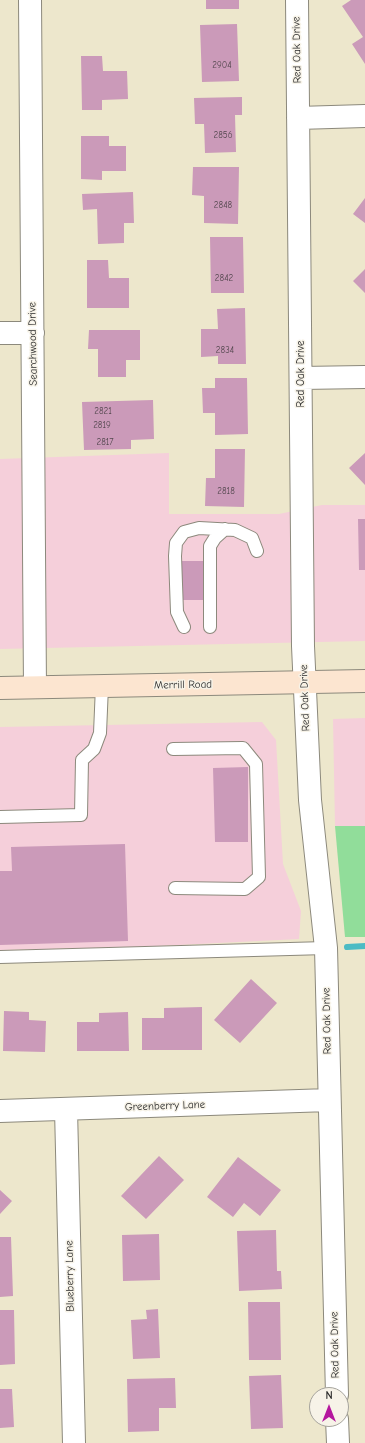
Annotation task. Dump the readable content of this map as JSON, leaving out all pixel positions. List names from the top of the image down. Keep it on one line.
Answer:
{"streets":{"main road":["Merrill Road"],"street":["Red Oak Drive","Searchwood Drive","Greenberry Lane","Blueberry Lane"]},"crossings":[["Red Oak Drive","Merrill Road"],["Red Oak Drive","Greenberry Lane"],["Searchwood Drive","Merrill Road"],["Greenberry Lane","Blueberry Lane"]],"house_numbers":["2904","2856","2848","2842","2834","2821","2819","2817","2818"],"north":"top"}
